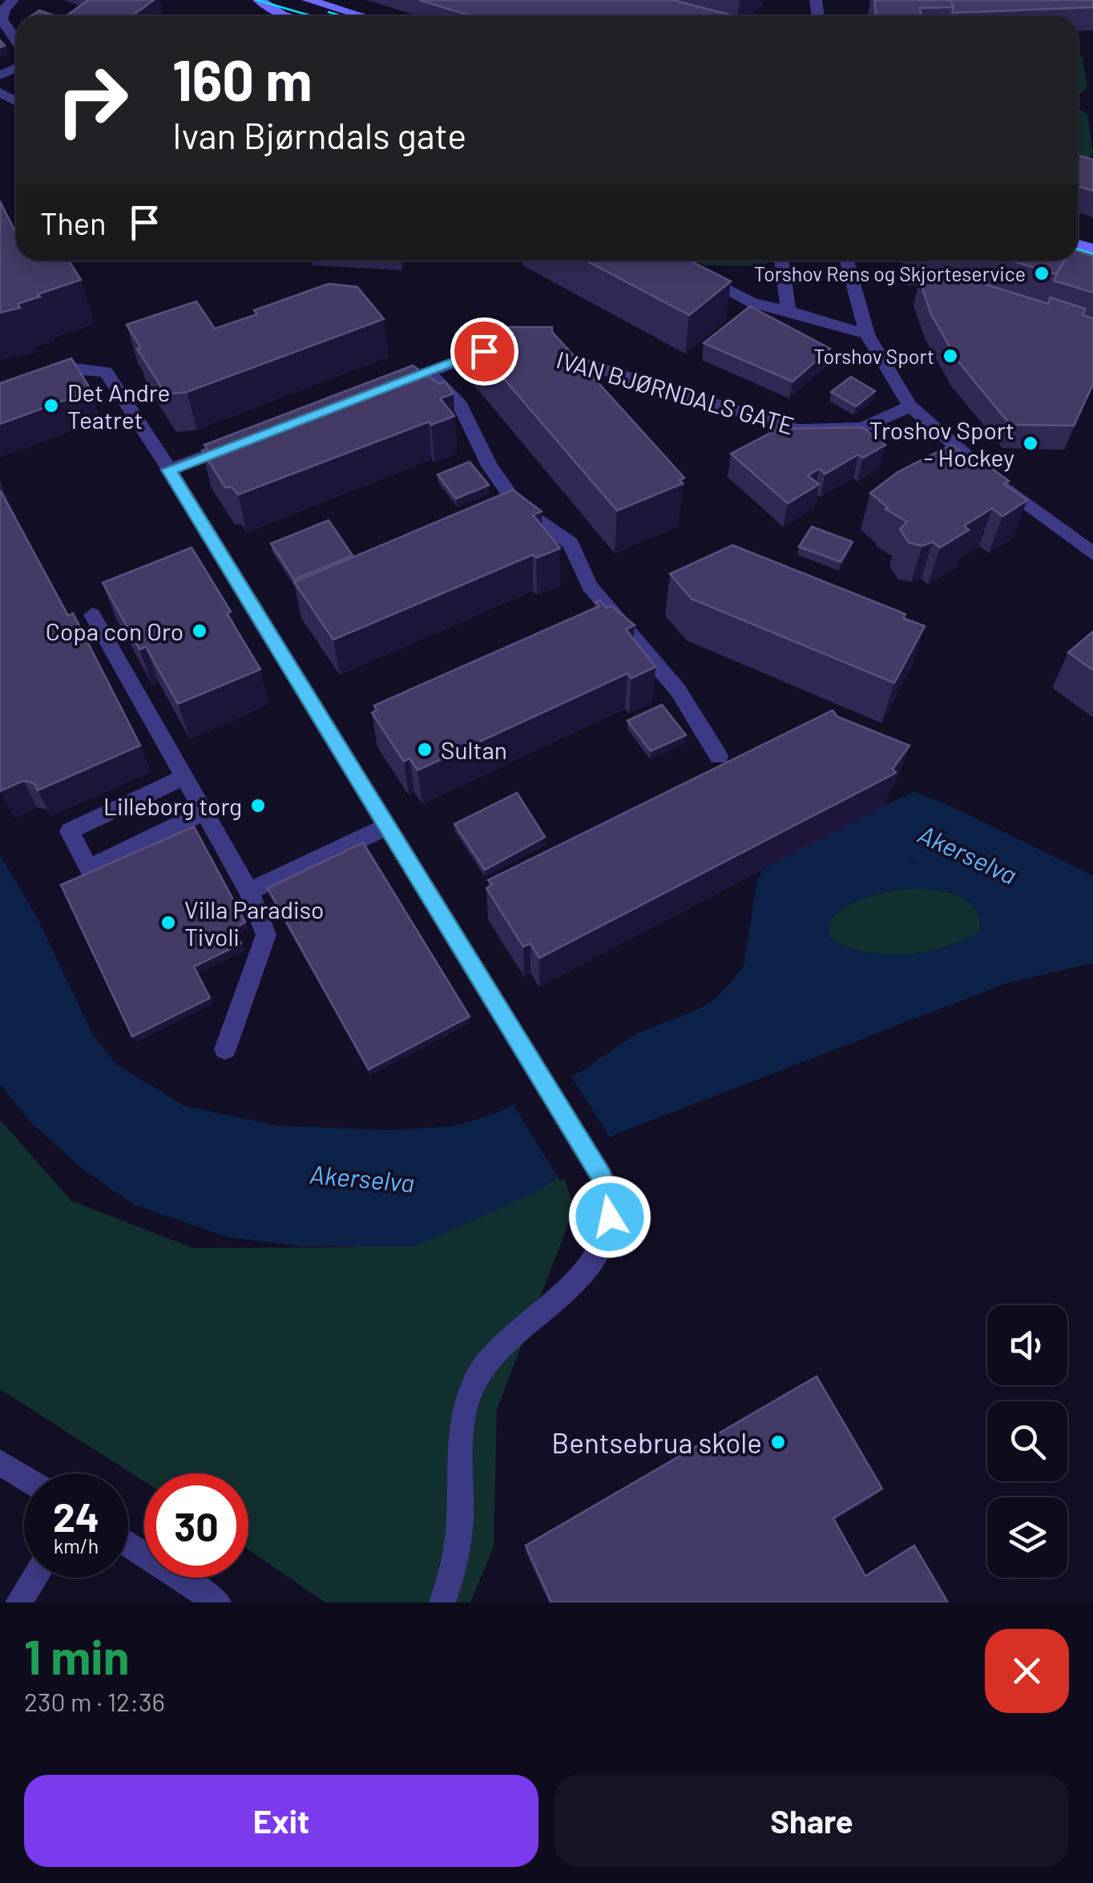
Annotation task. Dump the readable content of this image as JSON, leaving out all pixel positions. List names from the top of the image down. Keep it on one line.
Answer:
{"streets":{"street":["IVAN BJØRNDALS GATE"]},"water":["Akerselva"],"places":["Torshov Rens og Skjorteservice","Torshov Sport","Det Andre Teatret","Troshov Sport - Hockey","Copa con Oro","Sultan","Lilleborg torg","Villa Paradiso Tivoli","Bentsebrua skole"],"page":{"turn":["160 m","Ivan Bjørndals gate"],"then":"Then","speed":"24 km/h","limit":"30","heading":["1 min","230 m · 12:36"],"buttons":["Exit","Share"]}}
